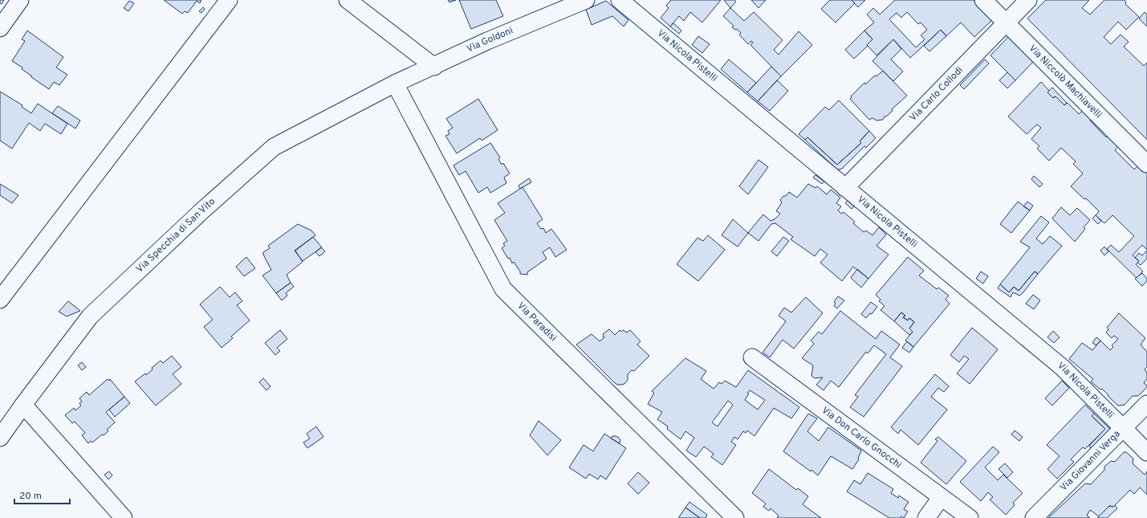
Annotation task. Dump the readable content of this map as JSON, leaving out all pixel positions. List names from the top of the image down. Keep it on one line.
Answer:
{"streets":{"street":["Via Goldoni","Via Nicola Pistelli","Via Niccolò Machiavelli","Via Carlo Collodi","Via Specchia di San Vito","Via Paradisi","Via Don Carlo Gnocchi","Via Giovanni Verga"]},"crossings":[["Via Goldoni","Via Specchia di San Vito"],["Via Goldoni","Via Paradisi"],["Via Nicola Pistelli","Via Carlo Collodi"],["Via Nicola Pistelli","Via Giovanni Verga"],["Via Niccolò Machiavelli","Via Carlo Collodi"],["Via Specchia di San Vito","Via Paradisi"]],"scale_bar":"20 m"}
